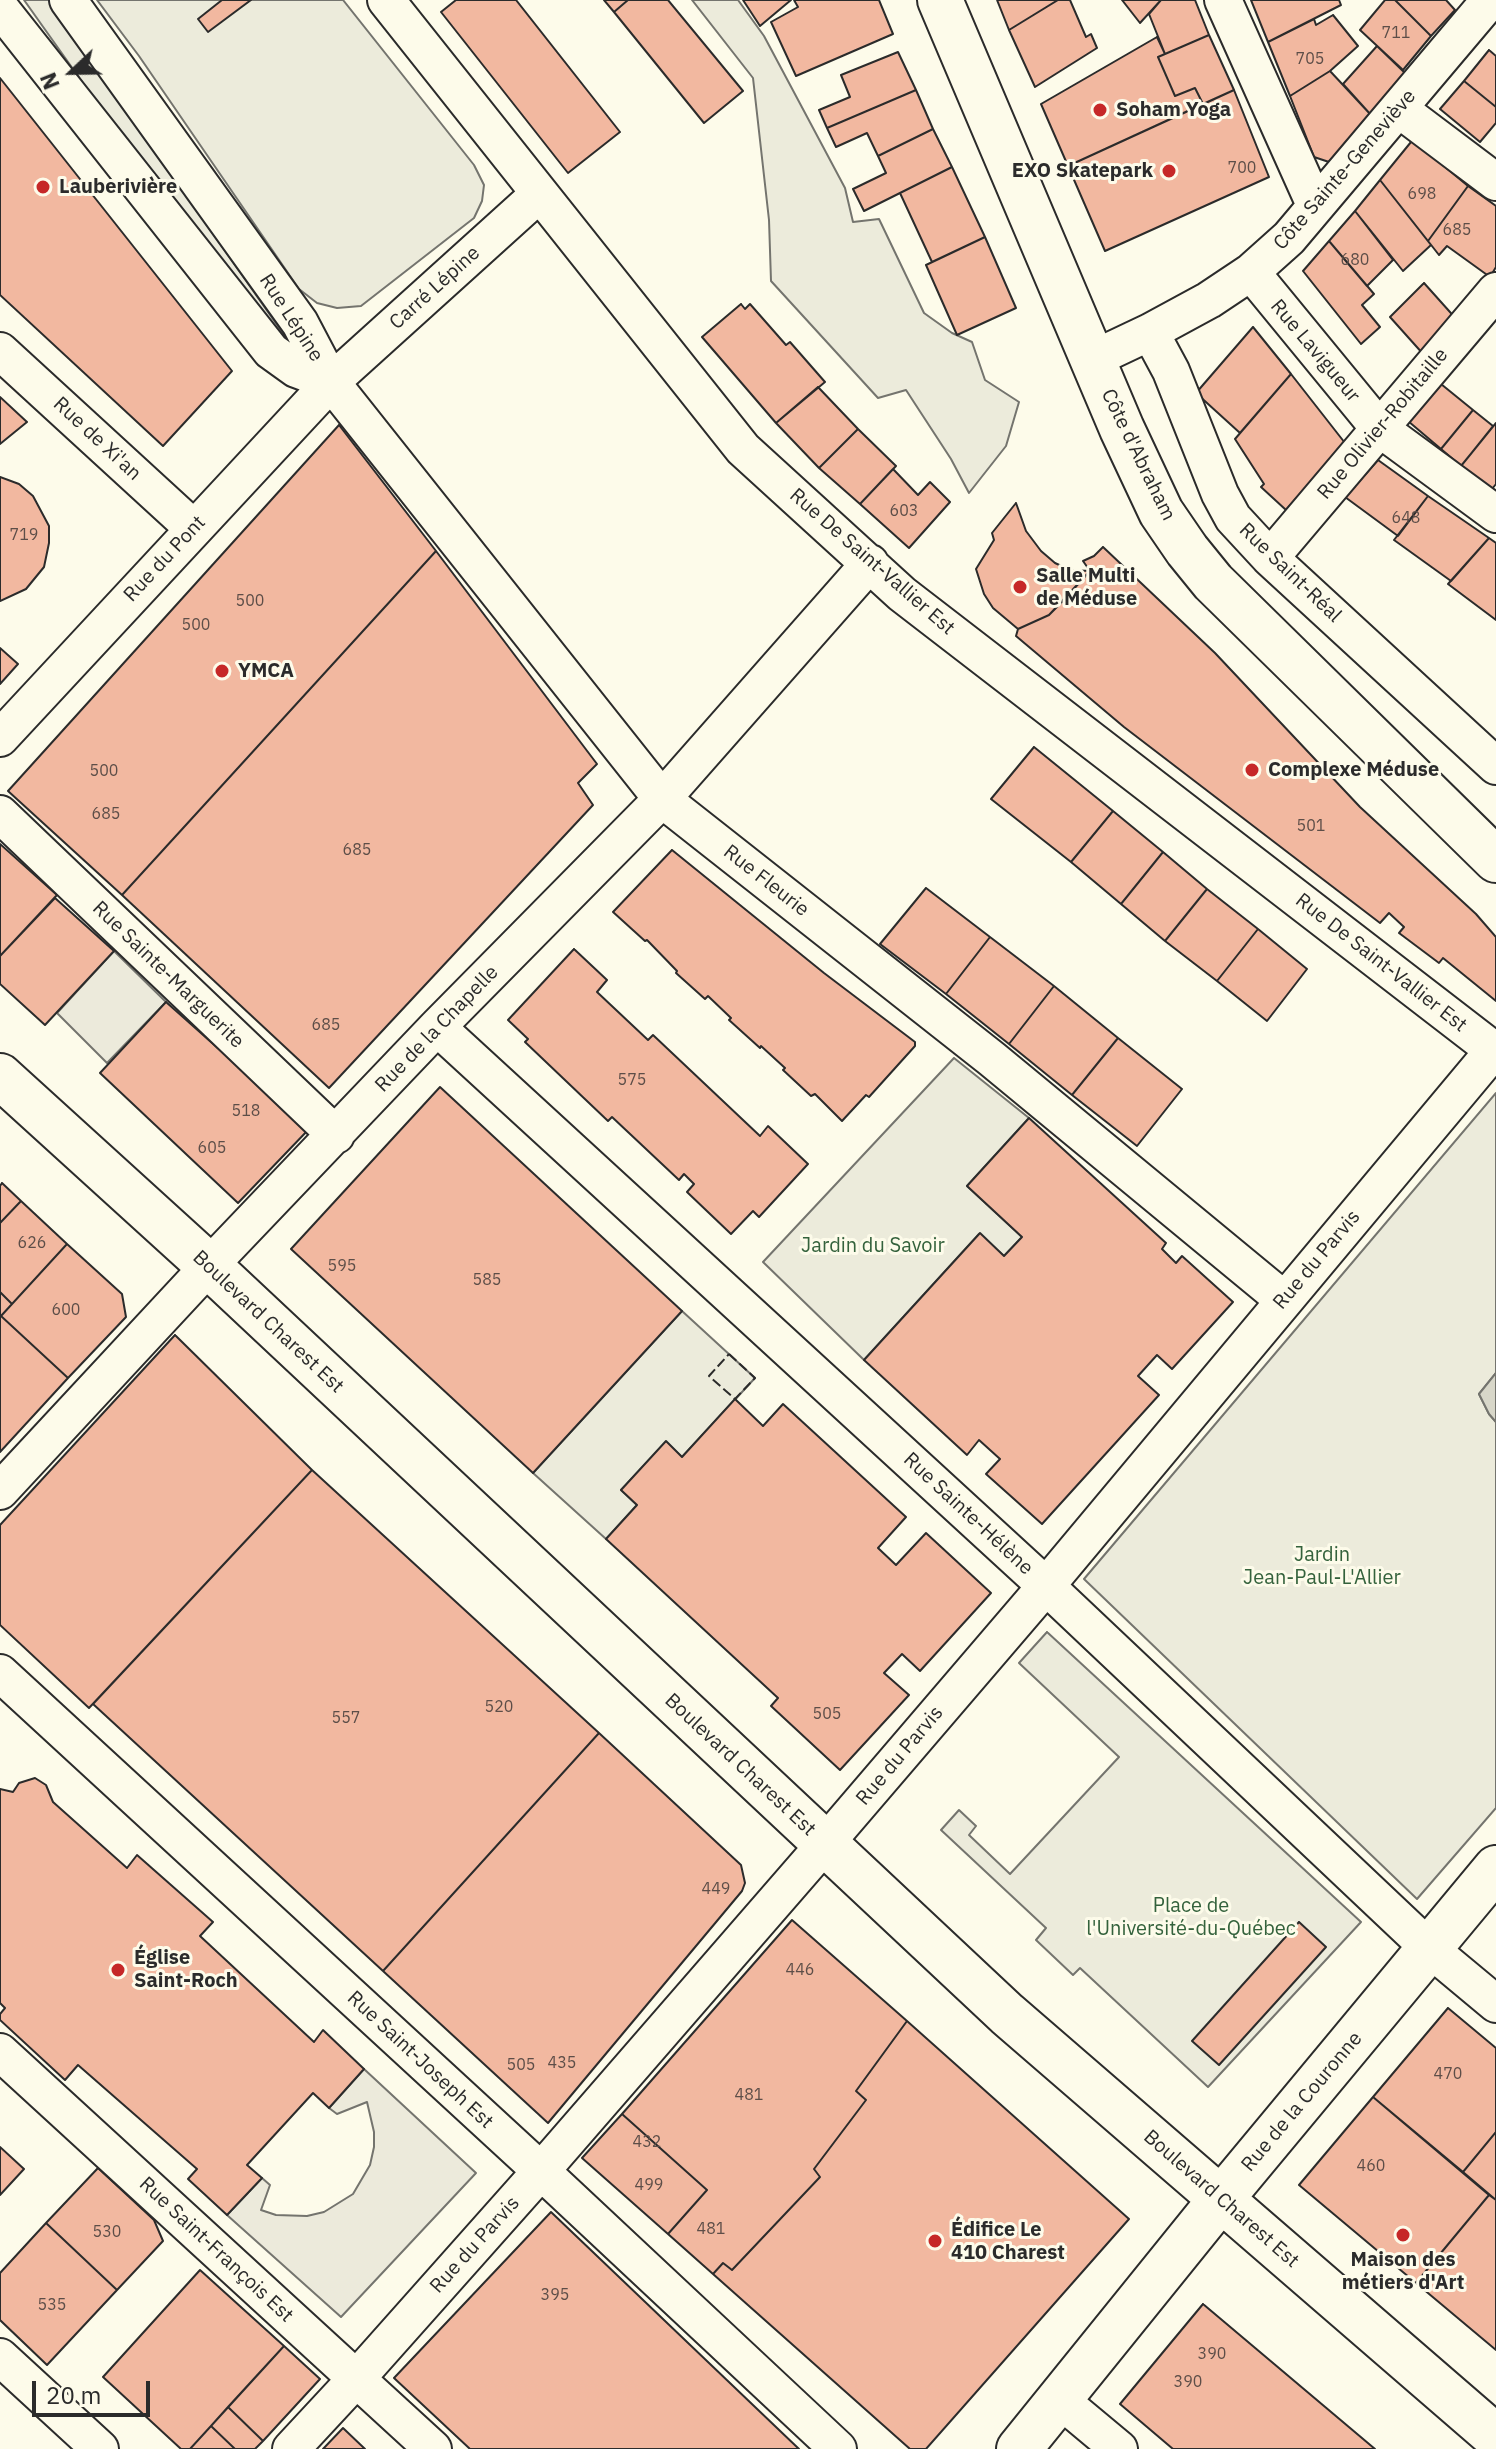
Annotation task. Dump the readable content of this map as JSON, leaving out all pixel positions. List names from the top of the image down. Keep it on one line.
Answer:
{"streets":{"main road":["Côte d'Abraham","Boulevard Charest Est","Rue de la Couronne"],"street":["Côte Sainte-Geneviève","Carré Lépine","Rue Lépine","Rue Lavigueur","Rue Olivier-Robitaille","Rue de Xi'an","Rue du Pont","Rue De Saint-Vallier Est","Rue Saint-Réal","Rue Fleurie","Rue Sainte-Marguerite","Rue de la Chapelle","Rue du Parvis","Rue Sainte-Hélène","Rue Saint-Joseph Est","Rue Saint-François Est"]},"crossings":[["Côte Sainte-Geneviève","Rue Lavigueur"],["Côte Sainte-Geneviève","Côte d'Abraham"],["Côte Sainte-Geneviève","Rue Saint-Réal"],["Carré Lépine","Rue Lépine"],["Carré Lépine","Rue du Pont"],["Carré Lépine","Rue De Saint-Vallier Est"],["Carré Lépine","Rue Fleurie"],["Rue Lépine","Rue du Pont"],["Rue Lépine","Rue Fleurie"],["Rue Lavigueur","Rue Olivier-Robitaille"],["Rue Olivier-Robitaille","Rue Saint-Réal"],["Rue de Xi'an","Rue du Pont"],["Rue du Pont","Rue Fleurie"],["Rue De Saint-Vallier Est","Rue de la Chapelle"],["Rue De Saint-Vallier Est","Rue du Parvis"],["Rue Fleurie","Rue de la Chapelle"],["Rue Fleurie","Rue du Parvis"],["Rue Sainte-Marguerite","Rue de la Chapelle"],["Rue de la Chapelle","Boulevard Charest Est"],["Rue de la Chapelle","Rue Sainte-Hélène"],["Rue du Parvis","Boulevard Charest Est"],["Rue du Parvis","Rue Sainte-Hélène"],["Rue du Parvis","Rue Saint-Joseph Est"],["Rue du Parvis","Rue Saint-François Est"],["Boulevard Charest Est","Rue de la Couronne"],["Rue Sainte-Hélène","Rue de la Couronne"]],"parks":["Jardin du Savoir","Jardin Jean-Paul-L'Allier","Place de l'Université-du-Québec"],"places":["Soham Yoga","EXO Skatepark","Lauberivière","Salle Multi de Méduse","YMCA","Complexe Méduse","Église Saint-Roch","Maison des métiers d'Art","Édifice Le 410 Charest"],"house_numbers":["711","705","700","698","685","680","603","648","719","500","500","500","685","501","685","685","575","518","605","626","595","585","600","520","505","557","449","446","435","505","470","481","432","460","499","481","530","395","535","390","390"],"scale_bar":"20 m","north":"left"}
